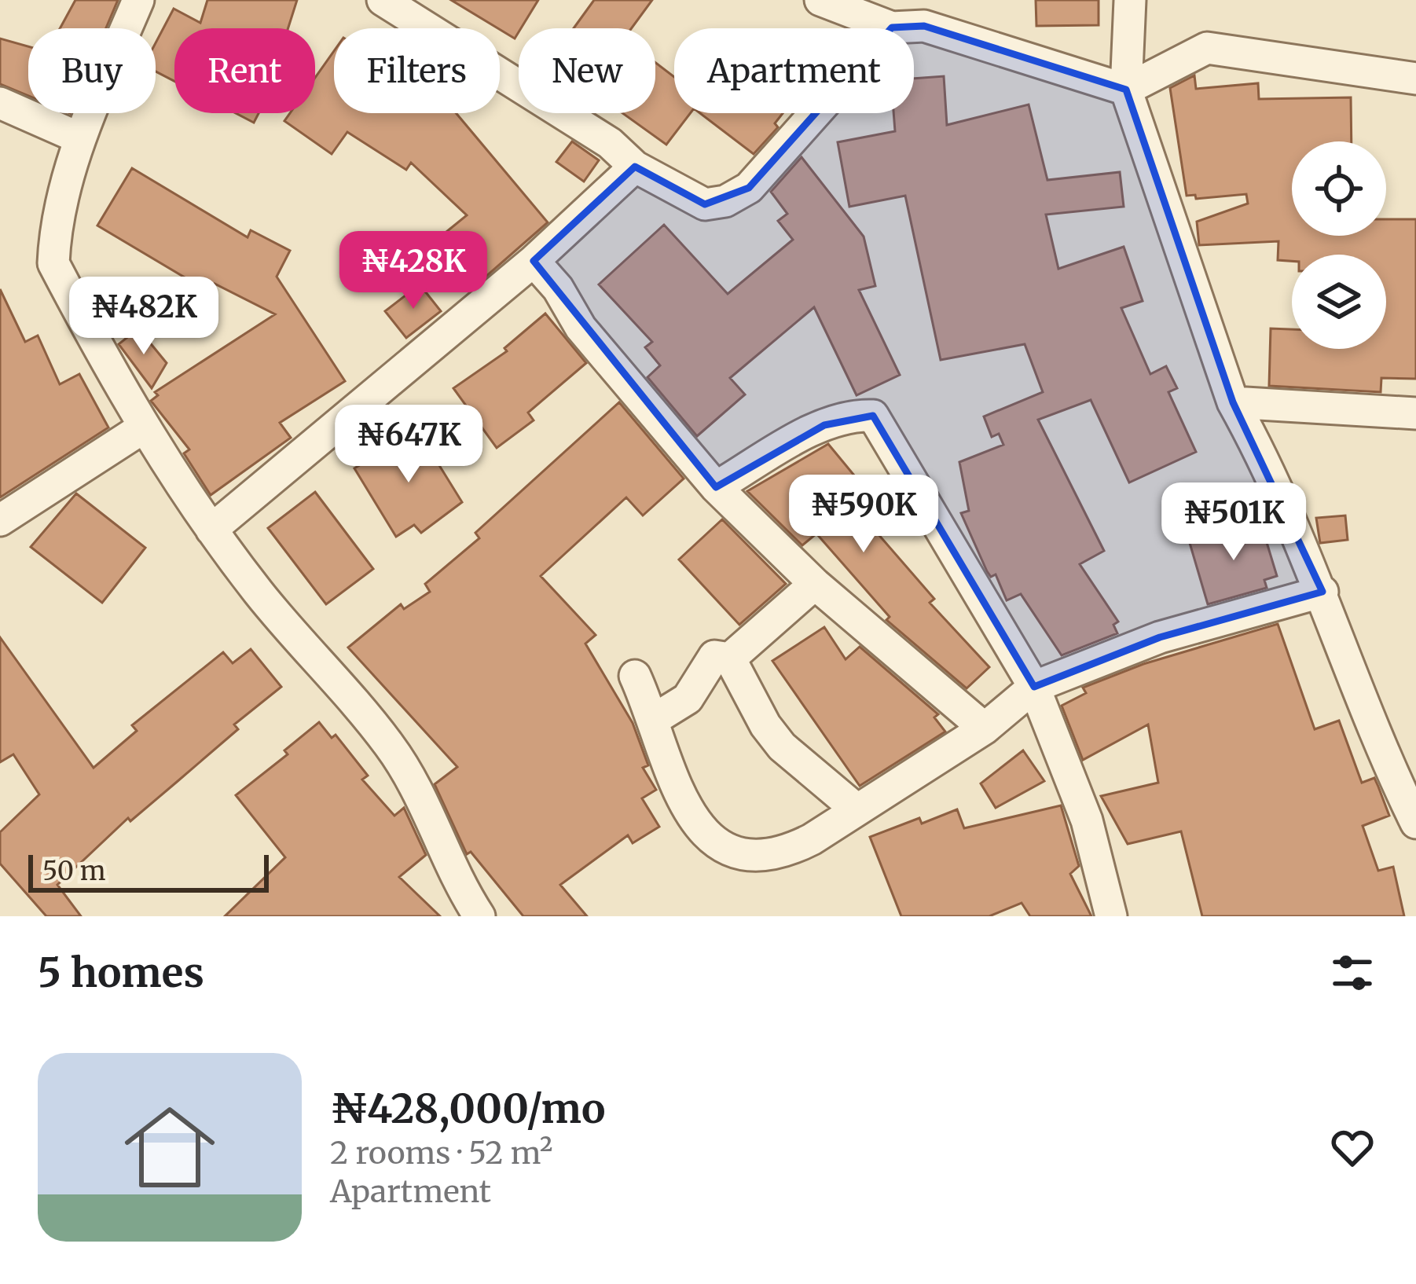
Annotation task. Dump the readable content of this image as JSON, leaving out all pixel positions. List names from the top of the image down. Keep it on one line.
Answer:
{"scale_bar":"50 m","page":{"chip":["Buy","Rent","Filters","New","Apartment"],"price":["₦428K","₦482K","₦647K","₦590K","₦501K"],"scale":"50 m","heading":"5 homes","list":[{"name":"₦428,000/mo","note":"2 rooms · 52 m² · Apartment"}]}}
